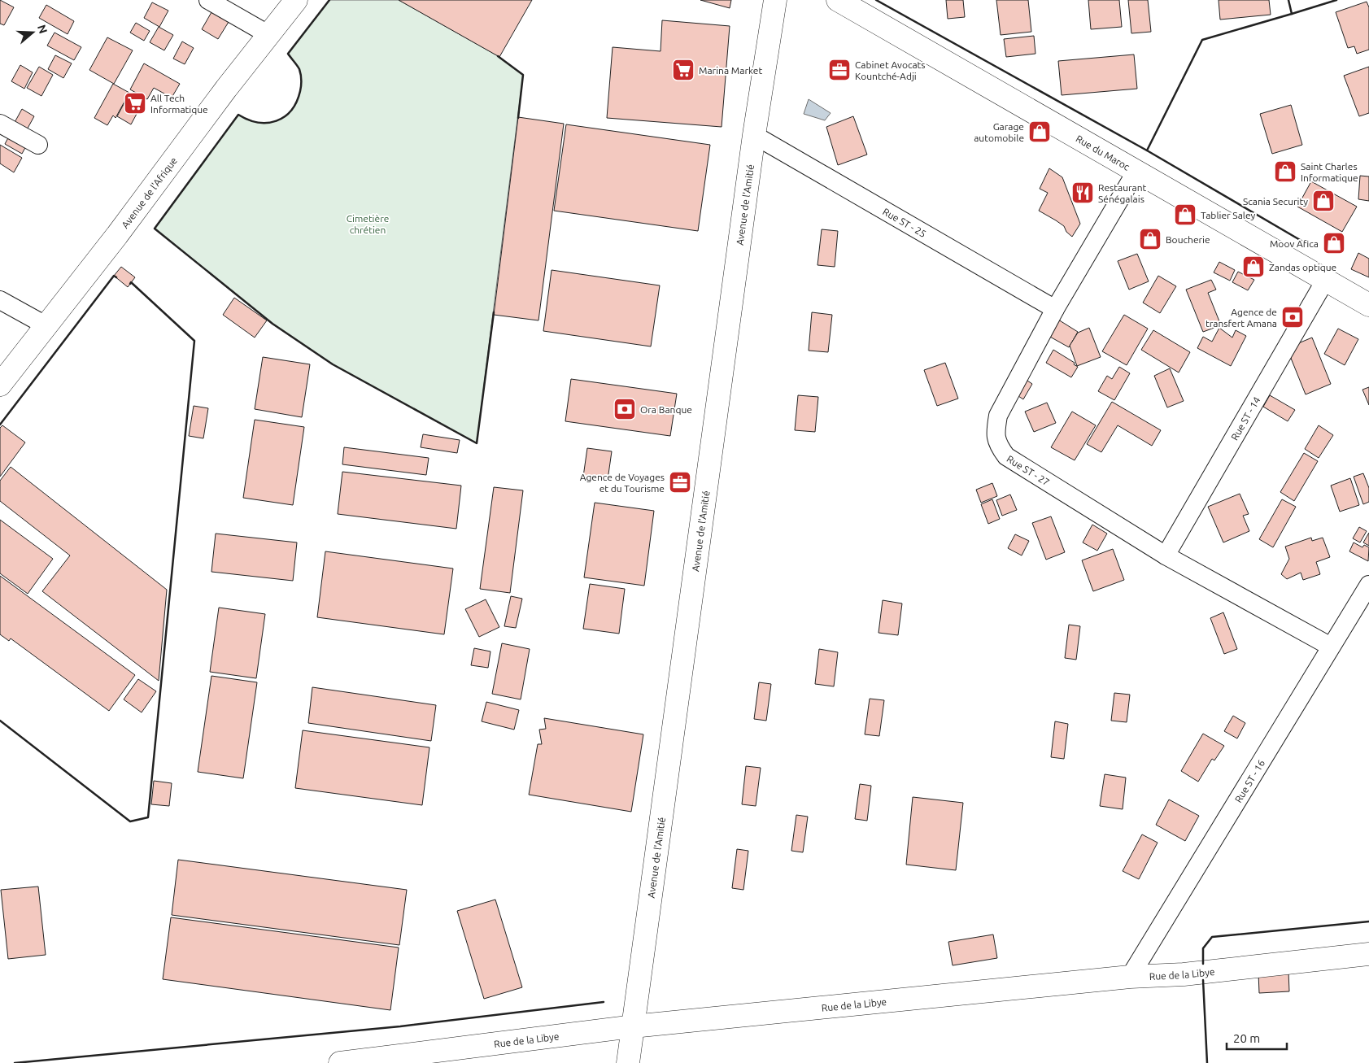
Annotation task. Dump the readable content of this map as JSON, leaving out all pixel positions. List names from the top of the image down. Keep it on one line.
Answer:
{"streets":{"street":["Rue du Maroc","Avenue de l'Afrique","Avenue de l'Amitié","Rue ST - 25","Rue ST - 14","Rue ST - 27","Rue ST - 16","Rue de la Libye"]},"crossings":[["Rue du Maroc","Rue ST - 14"],["Rue du Maroc","Rue ST - 27"],["Avenue de l'Amitié","Rue ST - 25"],["Avenue de l'Amitié","Rue de la Libye"],["Rue ST - 25","Rue ST - 27"],["Rue ST - 14","Rue ST - 27"],["Rue ST - 27","Rue ST - 16"],["Rue ST - 16","Rue de la Libye"]],"parks":["Cimetière chrétien"],"places":{"supermarket":["Marina Market","All Tech Informatique"],"office":["Cabinet Avocats Kountché-Adji","Agence de Voyages et du Tourisme"],"shop":["Garage automobile","Saint Charles Informatique","Scania Security","Tablier Saley","Boucherie","Moov Afica","Zandas optique"],"restaurant":["Restaurant Sénégalais"],"bank":["Agence de transfert Amana","Ora Banque"]},"scale_bar":"20 m","north":"right"}
